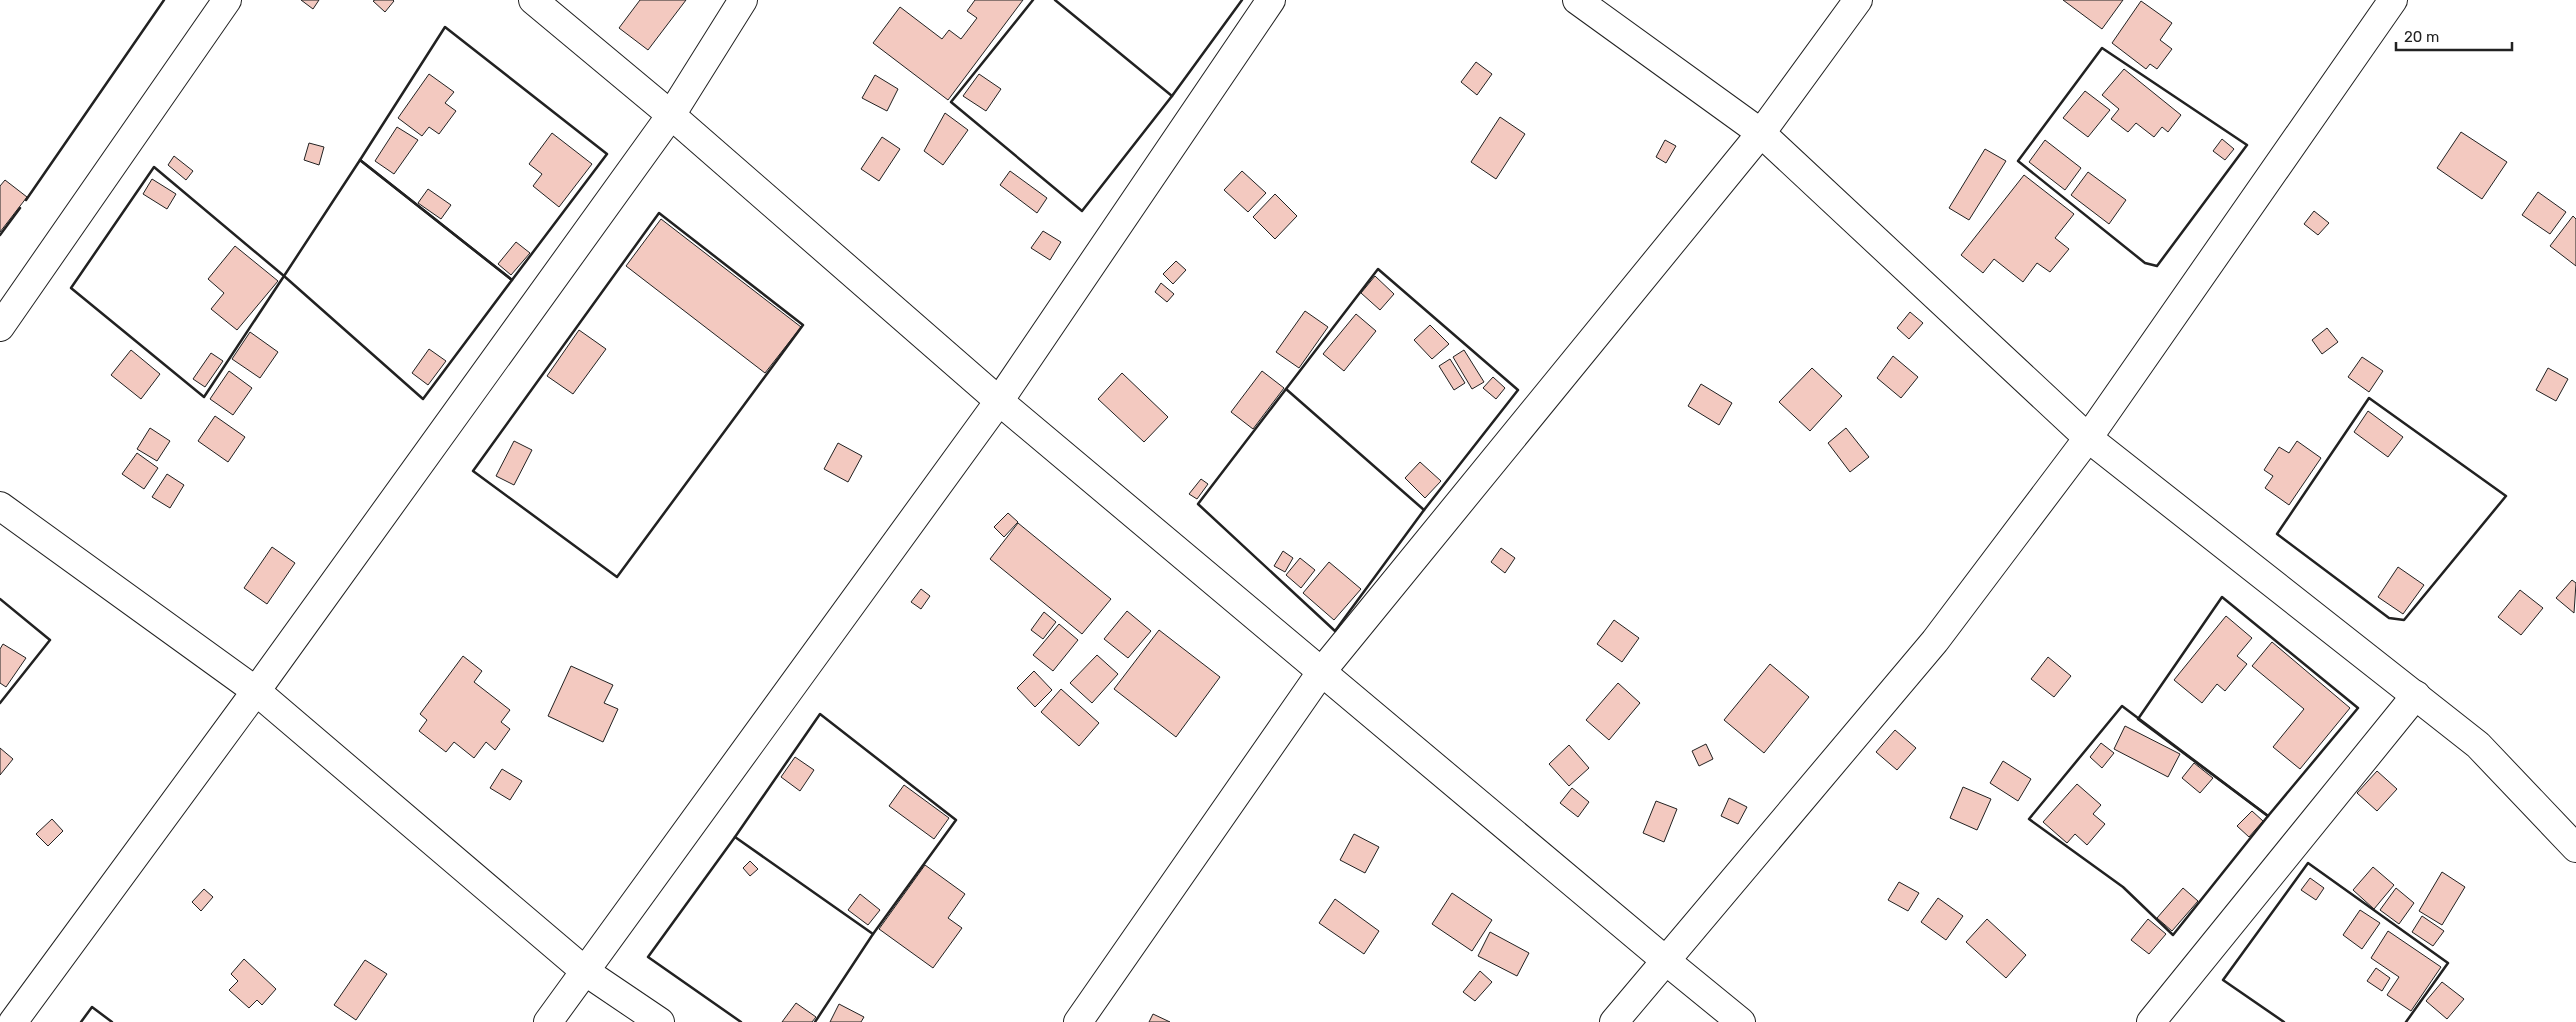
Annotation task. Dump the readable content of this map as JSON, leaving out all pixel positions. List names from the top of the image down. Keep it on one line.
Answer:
{"scale_bar":"20 m"}
